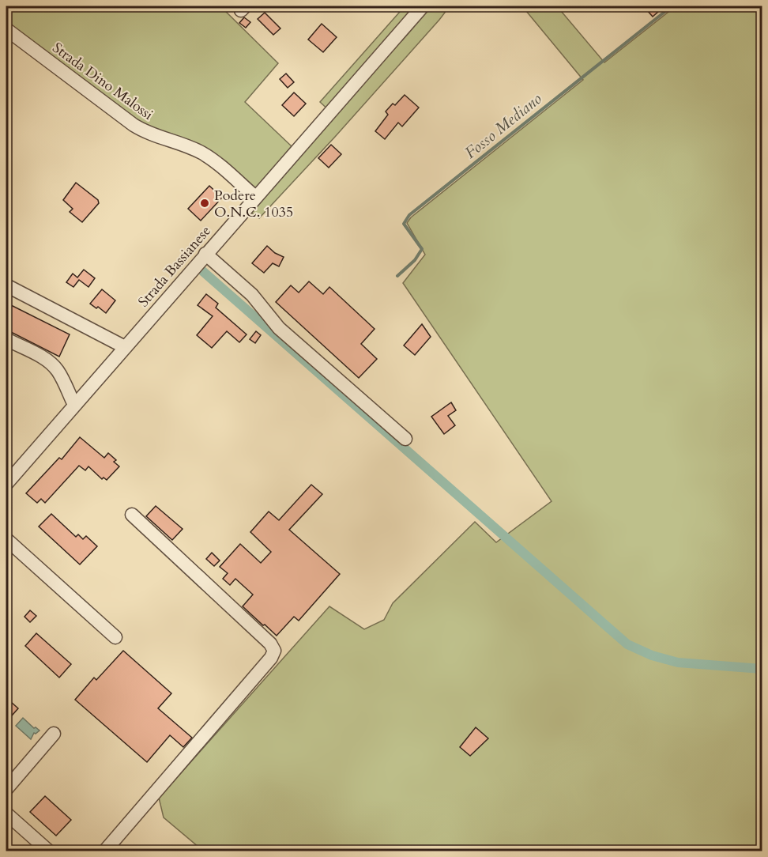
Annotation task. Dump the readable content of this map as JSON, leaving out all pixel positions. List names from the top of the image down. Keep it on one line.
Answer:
{"streets":{"street":["Strada Dino Malossi","Strada Bassianese"]},"crossings":[["Strada Dino Malossi","Strada Bassianese"]],"water":["Fosso Mediano"],"places":["Podere O.N.C. 1035"]}
